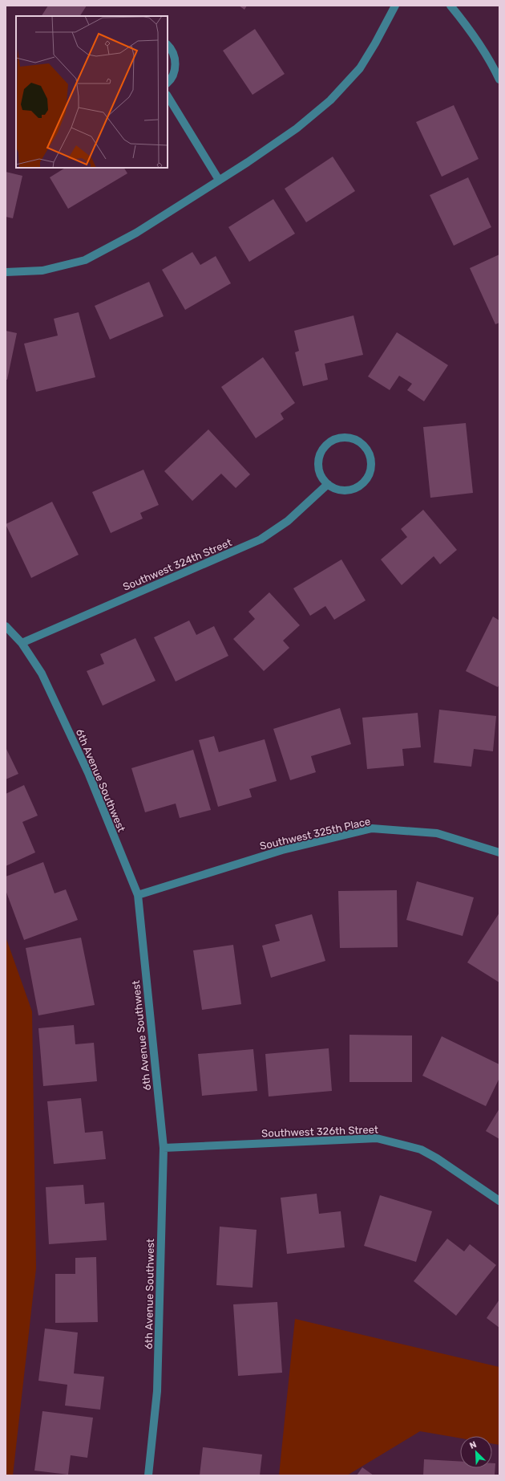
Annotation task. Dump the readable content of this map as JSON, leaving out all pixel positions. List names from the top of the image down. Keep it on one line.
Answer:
{"streets":{"street":["Southwest 324th Street","6th Avenue Southwest","Southwest 325th Place","Southwest 326th Street"]},"crossings":[["Southwest 324th Street","6th Avenue Southwest"],["6th Avenue Southwest","Southwest 325th Place"],["6th Avenue Southwest","Southwest 326th Street"]],"north":"top left"}
